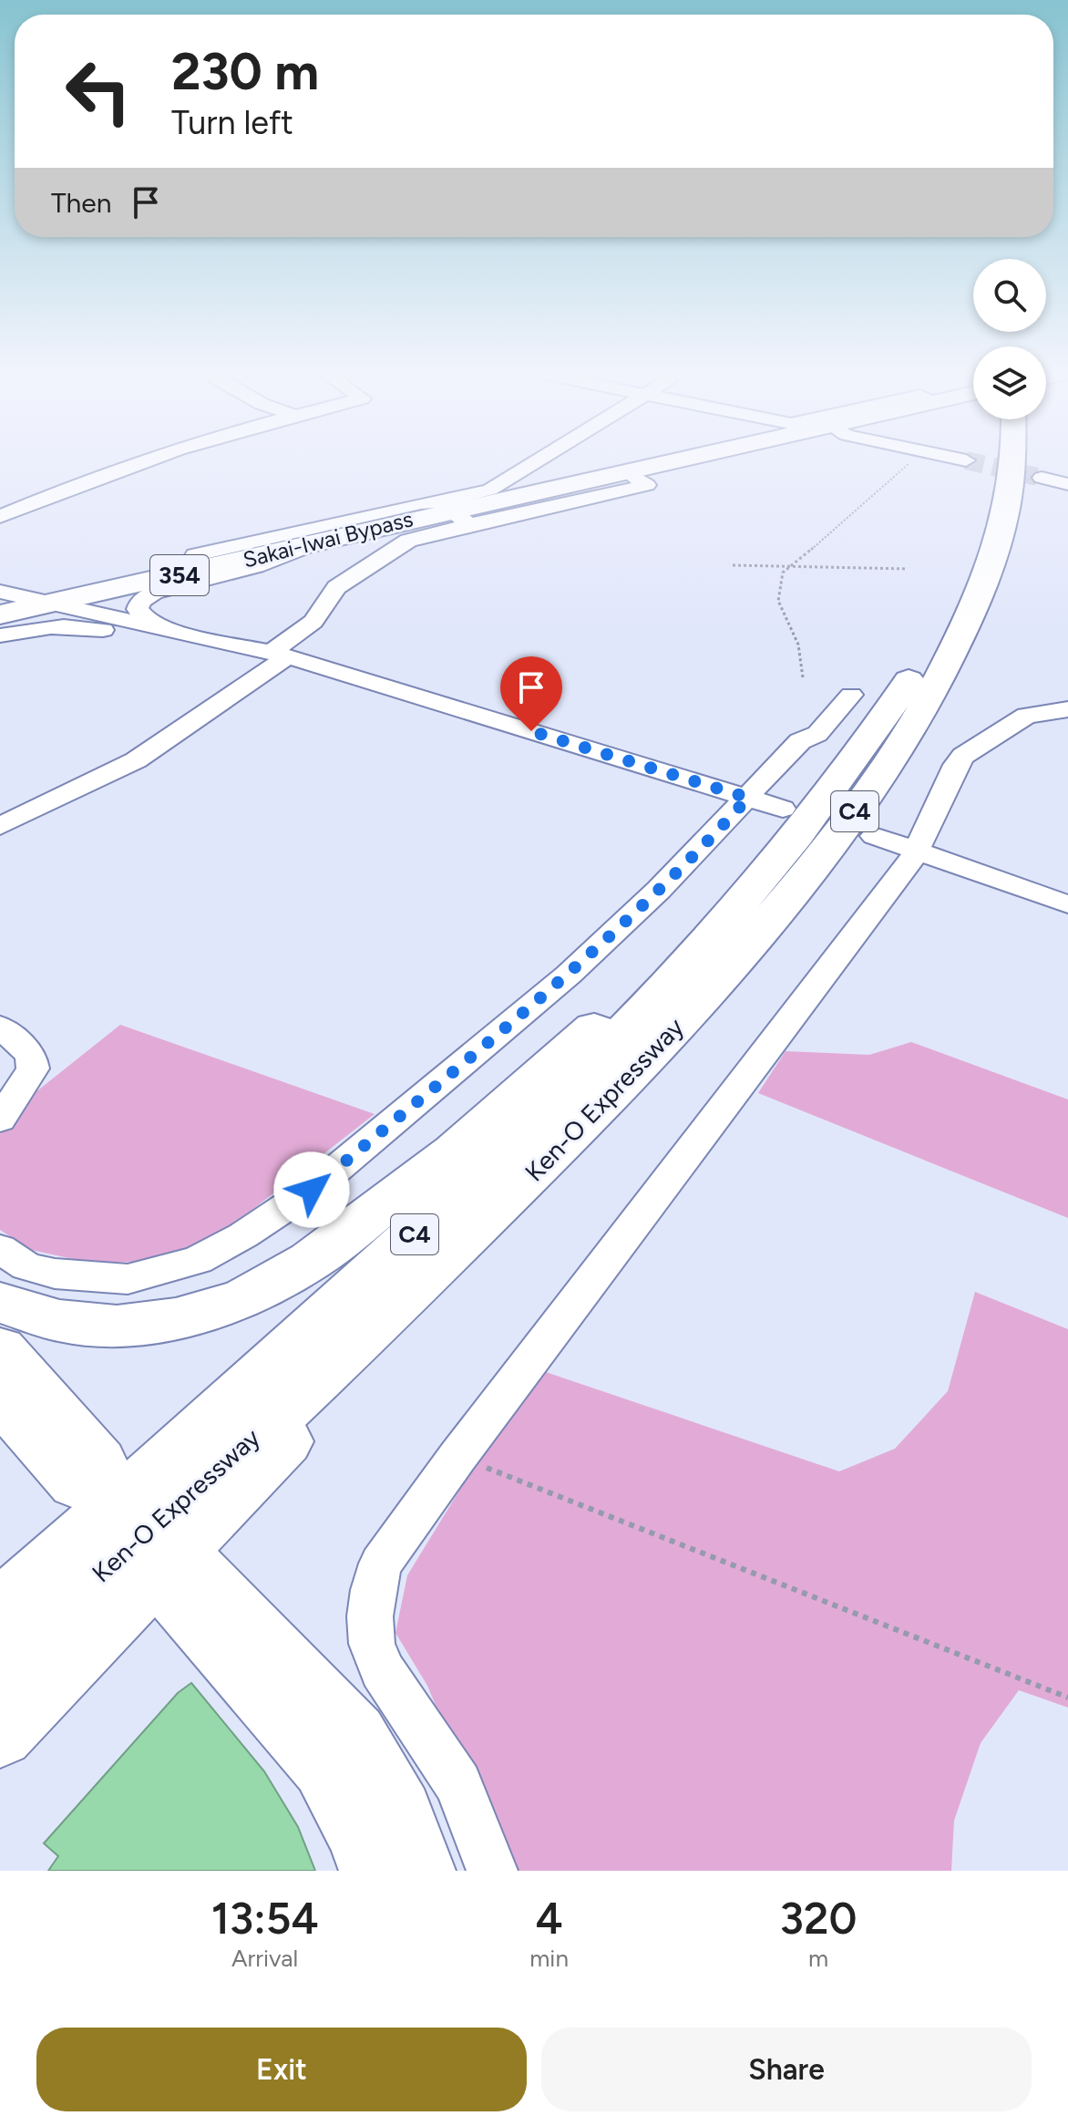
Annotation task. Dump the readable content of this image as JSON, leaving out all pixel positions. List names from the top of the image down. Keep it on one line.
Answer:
{"streets":{"highway":["Sakai-Iwai Bypass","354","C4","Ken-O Expressway"]},"page":{"turn":["230 m","Turn left"],"then":"Then","eta":["13:54","Arrival","4","min","320","m"],"buttons":["Exit","Share"]}}
